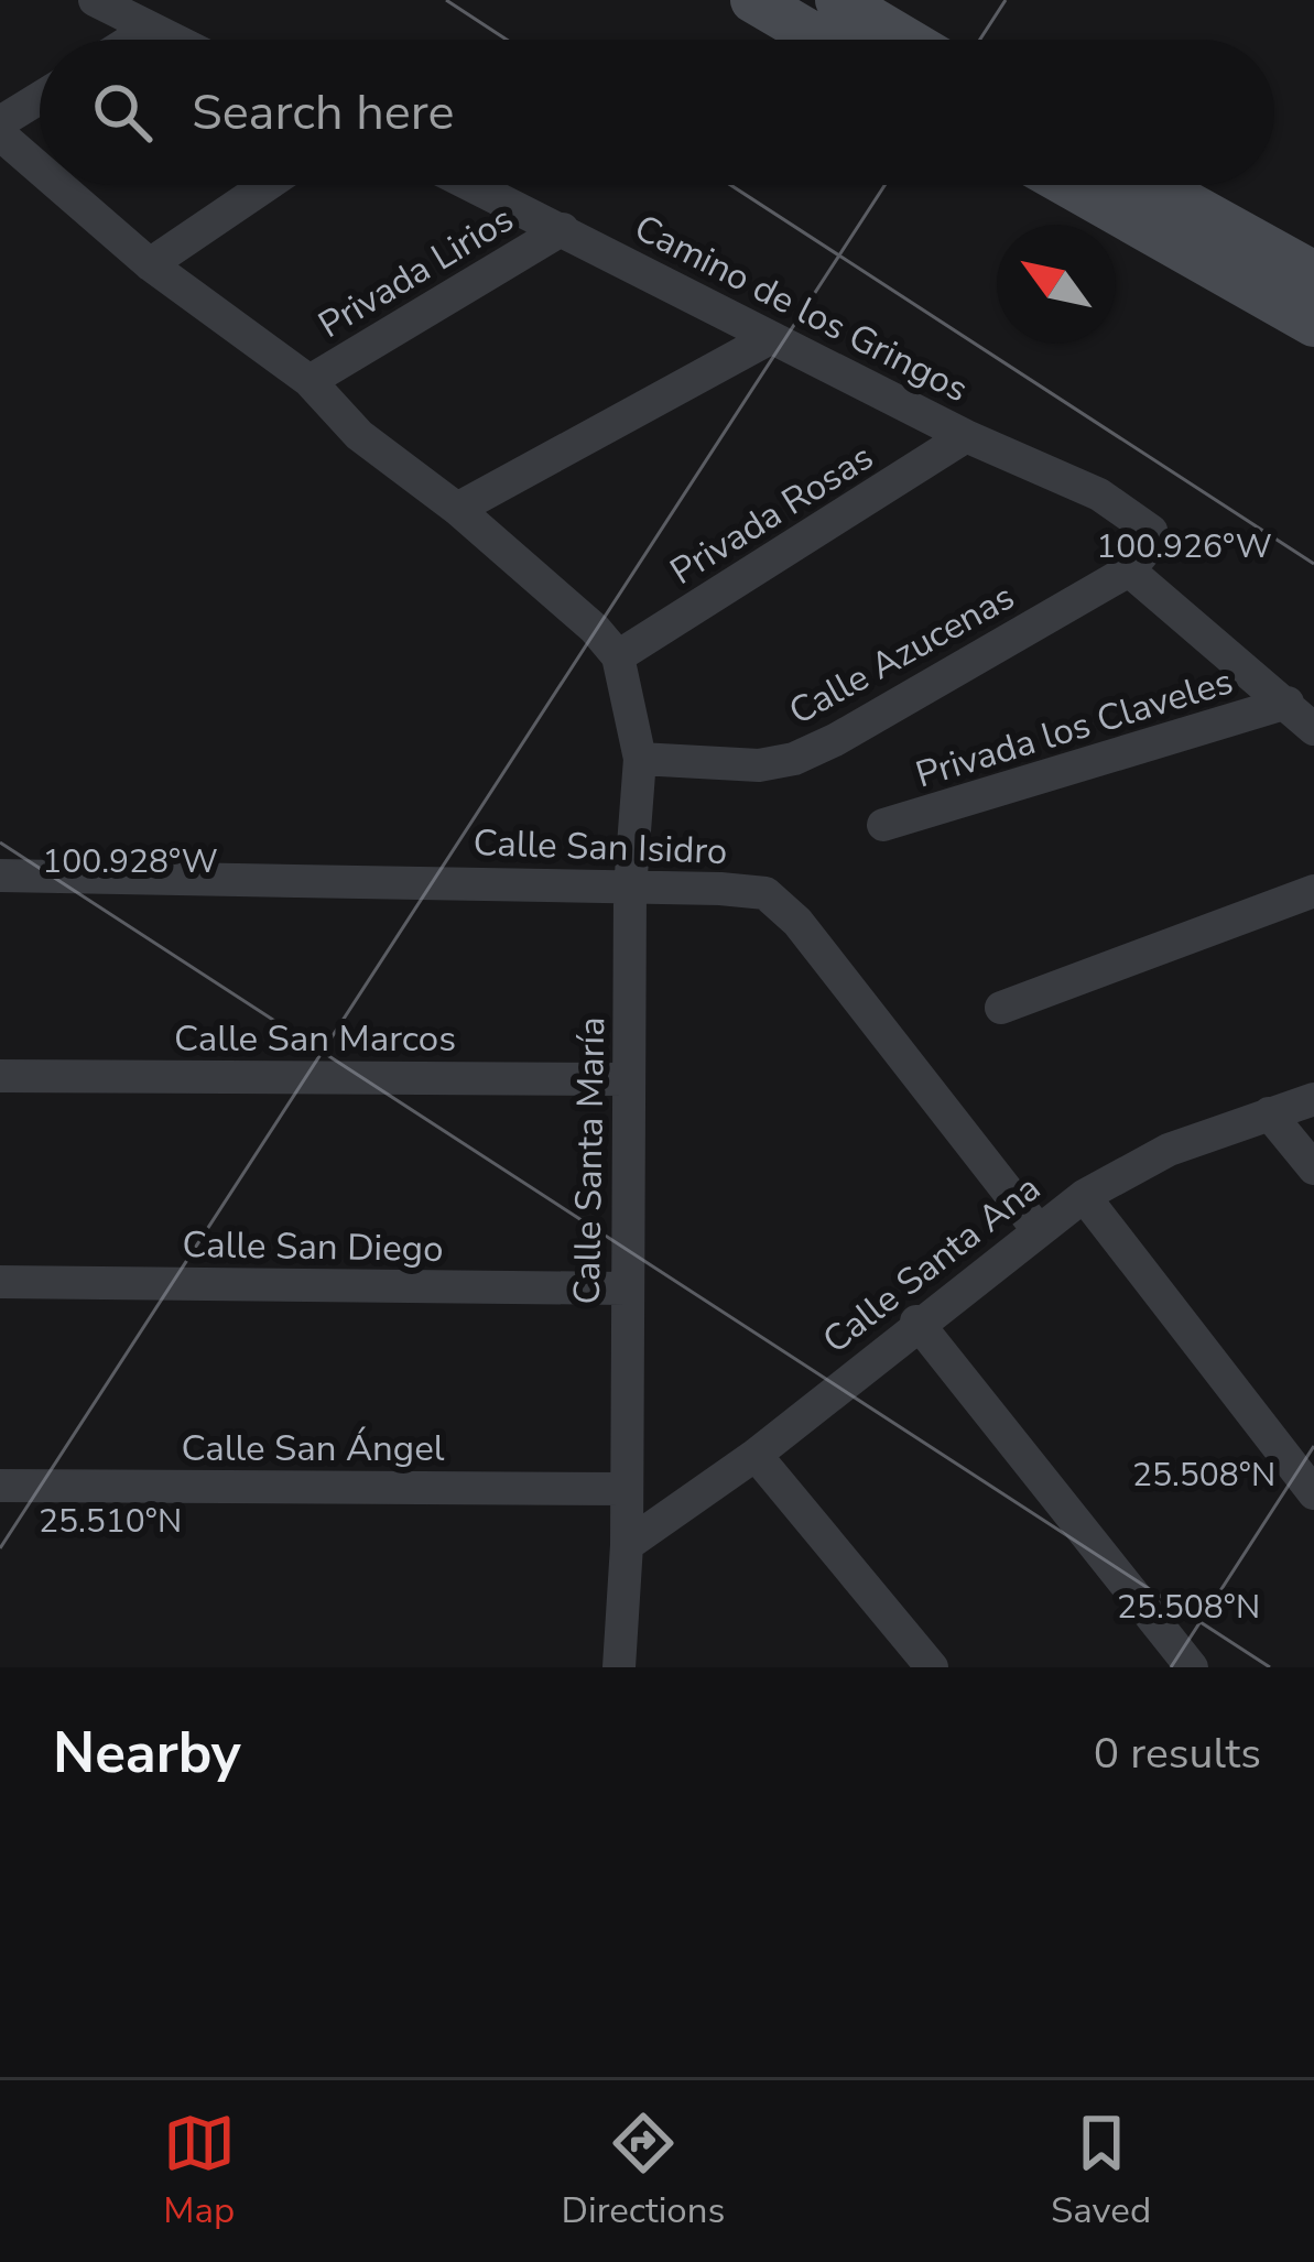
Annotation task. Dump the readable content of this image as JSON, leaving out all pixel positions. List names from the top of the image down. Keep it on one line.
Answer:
{"streets":{"street":["Privada Lirios","Camino de los Gringos","Privada Rosas","Calle Azucenas","Privada los Claveles","Calle San Isidro","Calle San Marcos","Calle Santa María","Calle San Diego","Calle Santa Ana","Calle San Ángel"]},"crossings":[["Privada Lirios","Camino de los Gringos"],["Camino de los Gringos","Privada Rosas"],["Camino de los Gringos","Calle Azucenas"],["Privada Rosas","Calle Santa María"],["Calle Azucenas","Calle Santa María"],["Calle San Isidro","Calle Santa María"],["Calle San Isidro","Calle Santa Ana"],["Calle San Marcos","Calle Santa María"],["Calle Santa María","Calle San Diego"],["Calle Santa María","Calle Santa Ana"],["Calle Santa María","Calle San Ángel"]],"north":"top left","page":{"search":"Search here","heading":["Nearby","0 results"],"nav":["Map","Directions","Saved"]},"coordinates":["100.926°W","100.928°W","25.508°N","25.510°N"]}
